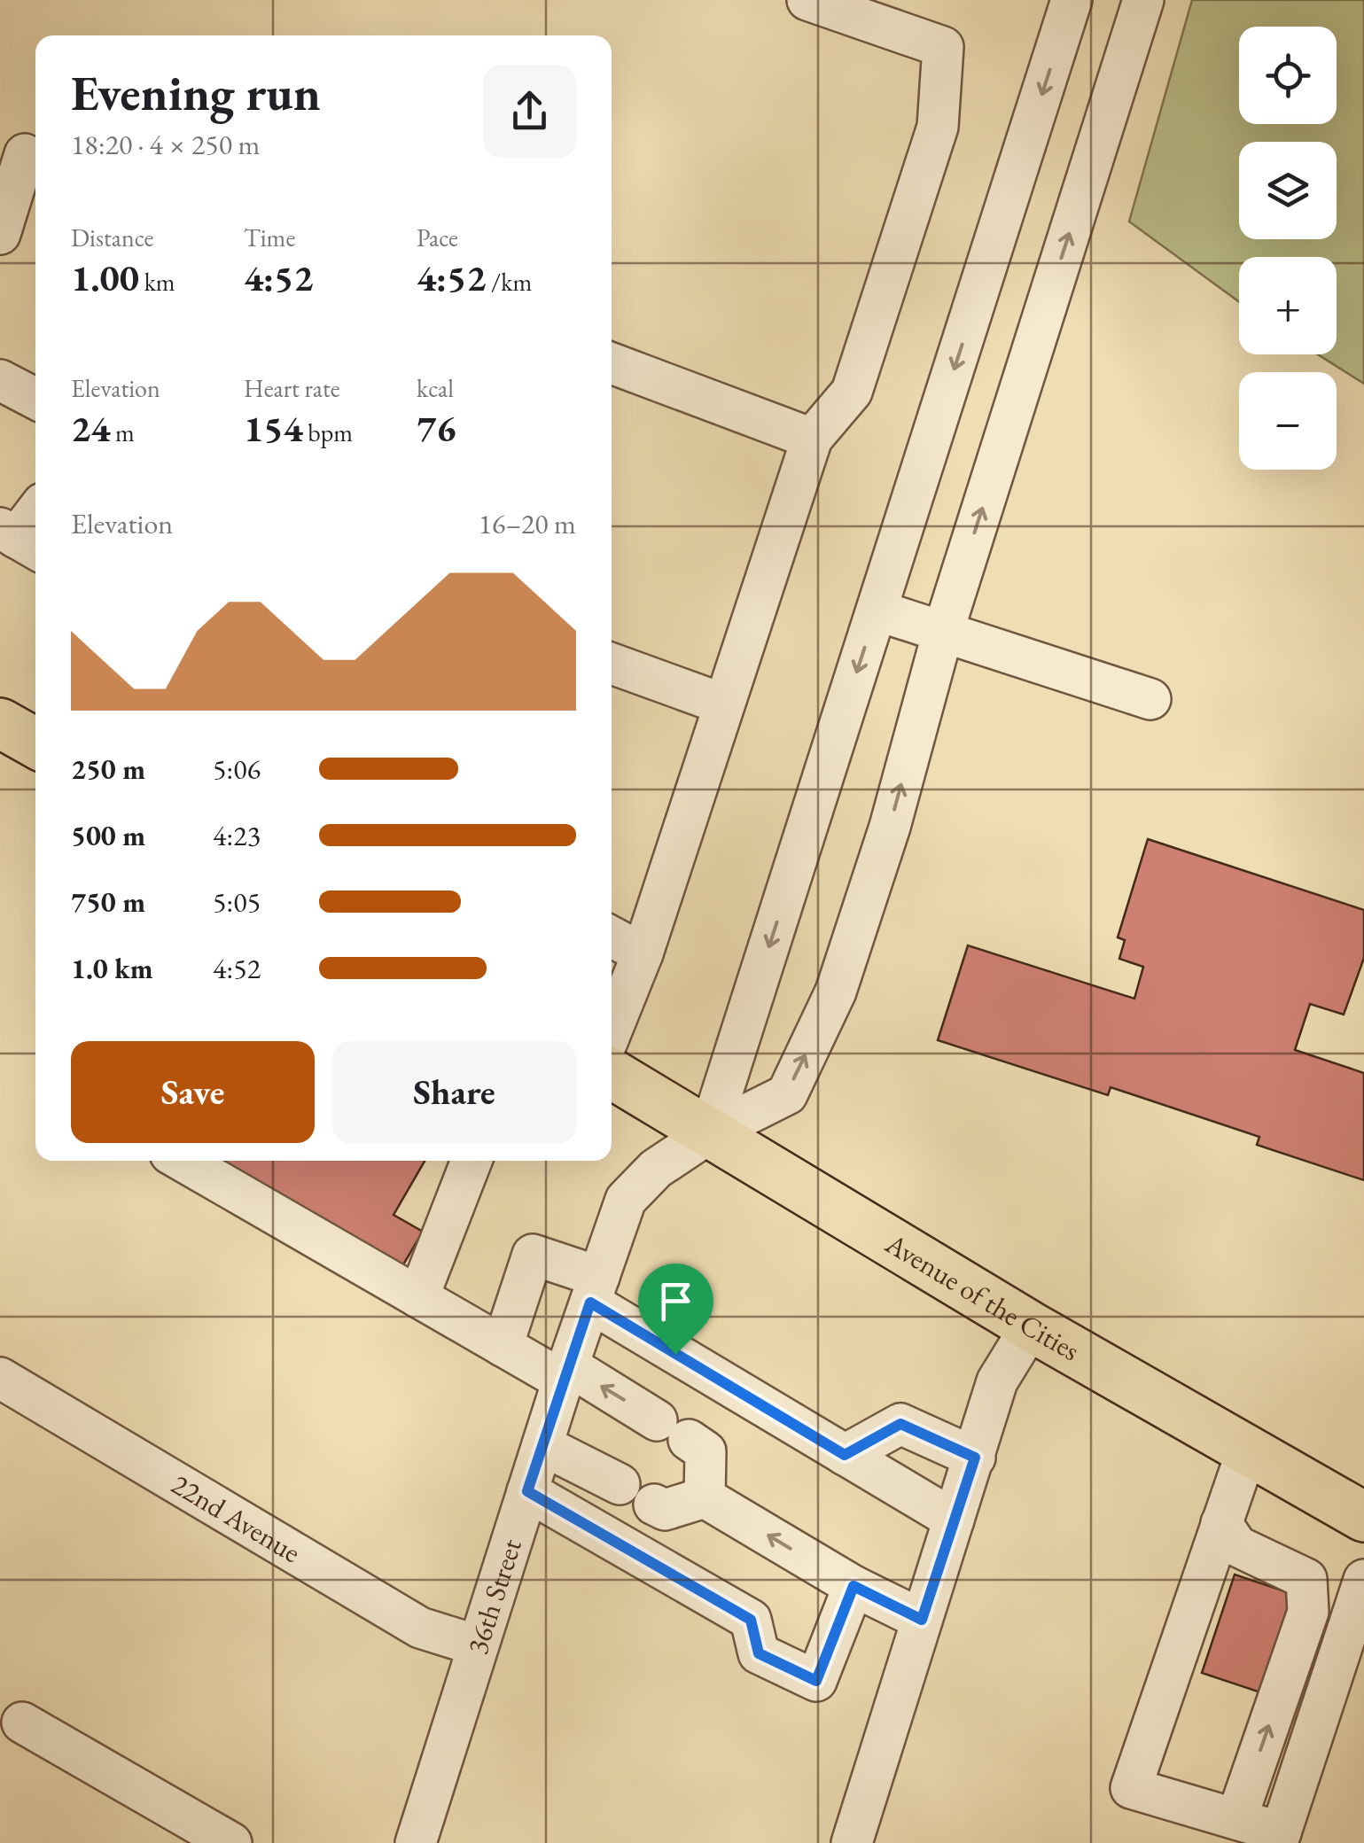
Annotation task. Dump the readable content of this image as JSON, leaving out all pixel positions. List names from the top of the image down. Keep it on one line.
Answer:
{"streets":{"main road":["Avenue of the Cities"],"street":["22nd Avenue","36th Street"]},"crossings":[["Avenue of the Cities","36th Street"],["22nd Avenue","36th Street"]],"page":{"map_buttons":["+","−"],"heading":["Evening run","18:20 · 4 × 250 m"],"stats":[["Distance","1.00 km"],["Time","4:52"],["Pace","4:52 /km"],["Elevation","24 m"],["Heart rate","154 bpm"],["kcal","76"]],"chart":["Elevation","16–20 m"],"list":[{"name":"250 m","note":"5:06"},{"name":"500 m","note":"4:23"},{"name":"750 m","note":"5:05"},{"name":"1.0 km","note":"4:52"}],"buttons":["Save","Share"]}}
